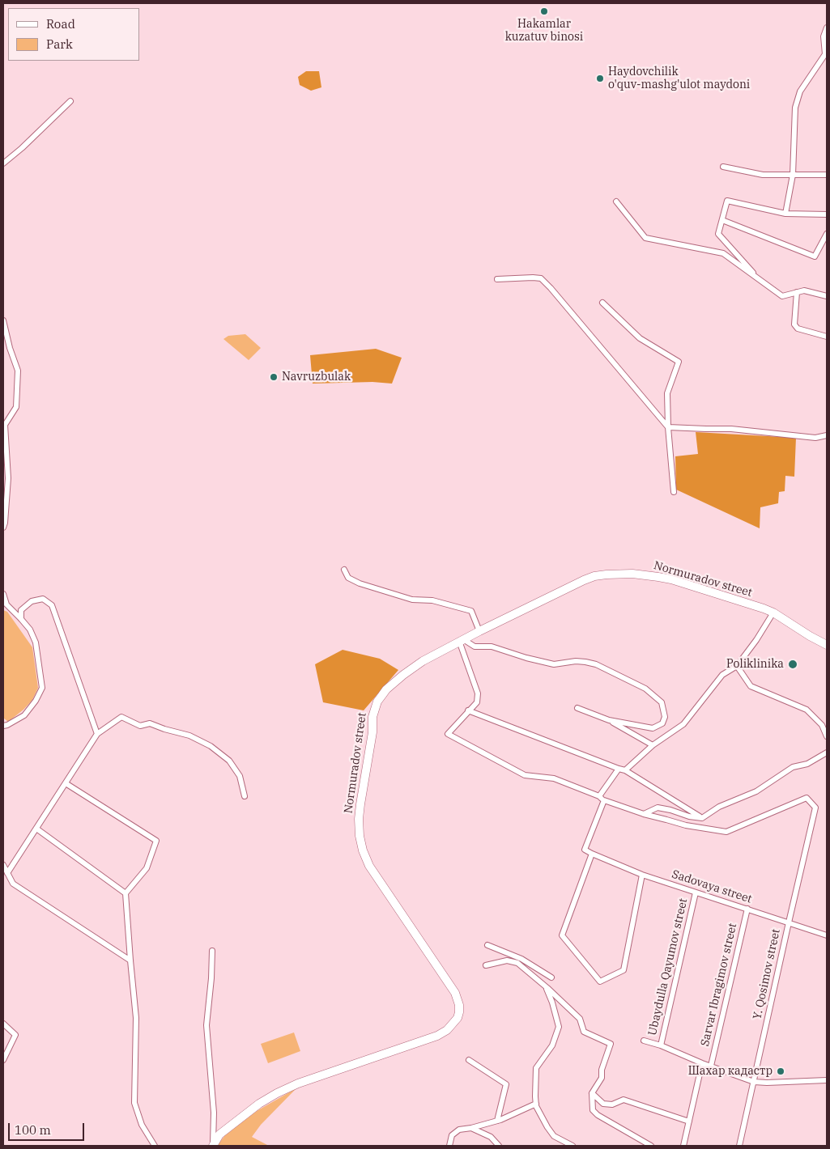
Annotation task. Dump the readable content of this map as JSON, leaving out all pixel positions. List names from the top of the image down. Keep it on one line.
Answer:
{"streets":{"main road":["Normuradov street"],"street":["Sadovaya street","Ubaydulla Qayumov street","Y. Qosimov street","Sarvar Ibragimov street"]},"crossings":[["Sadovaya street","Ubaydulla Qayumov street"],["Sadovaya street","Y. Qosimov street"],["Sadovaya street","Sarvar Ibragimov street"]],"places":["Hakamlar kuzatuv binosi","Haydovchilik o'quv-mashg'ulot maydoni","Navruzbulak","Poliklinika","Шахар кадастр"],"legend":["Road","Park"],"scale_bar":"100 m"}
